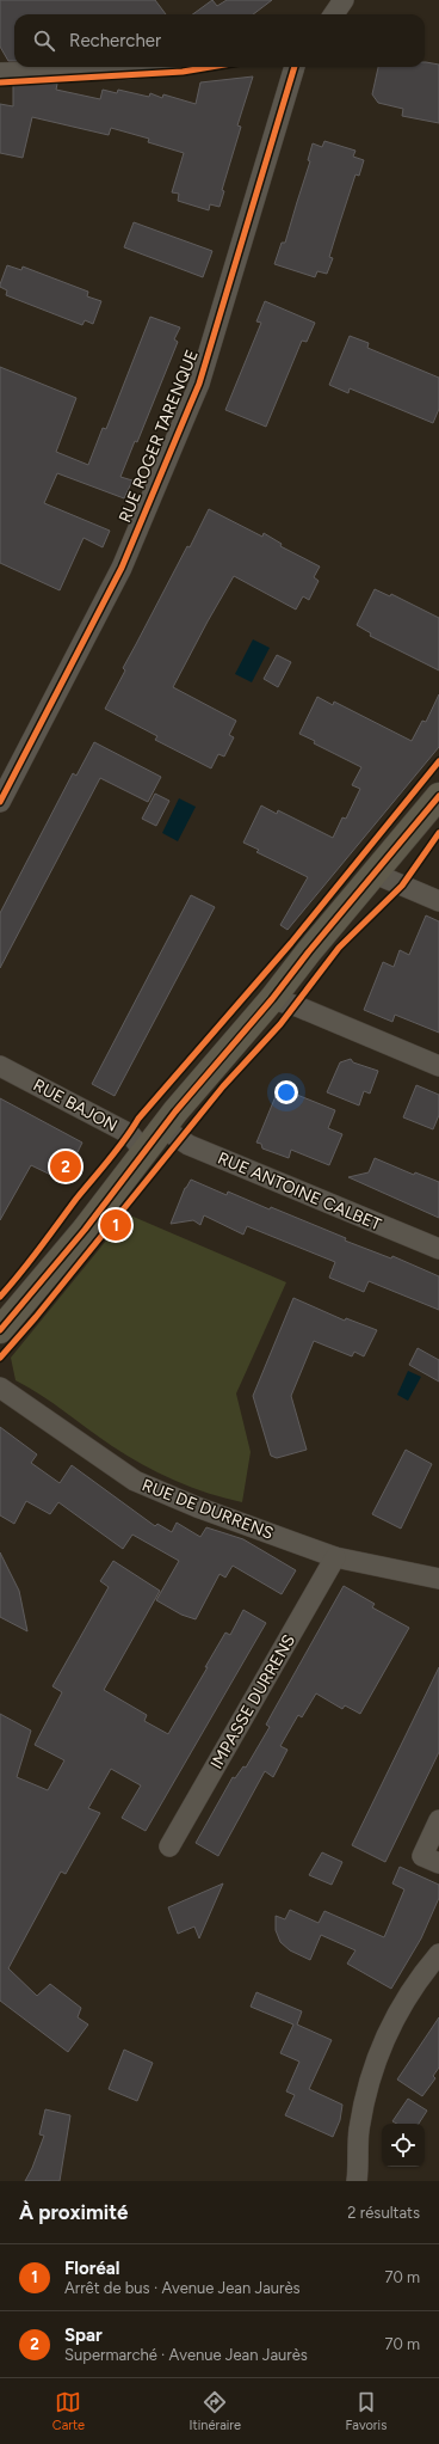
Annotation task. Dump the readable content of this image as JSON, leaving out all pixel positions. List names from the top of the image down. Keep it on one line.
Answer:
{"streets":{"street":["RUE ROGER TARENQUE","RUE BAJON","RUE ANTOINE CALBET","RUE DE DURRENS","IMPASSE DURRENS"]},"crossings":[["RUE DE DURRENS","IMPASSE DURRENS"]],"page":{"search":"Rechercher","pins":["2","1"],"heading":["À proximité","2 résultats"],"list":[{"mark":"1","name":"Floréal","note":"Arrêt de bus · Avenue Jean Jaurès","value":"70 m"},{"mark":"2","name":"Spar","note":"Supermarché · Avenue Jean Jaurès","value":"70 m"}],"nav":["Carte","Itinéraire","Favoris"]}}
